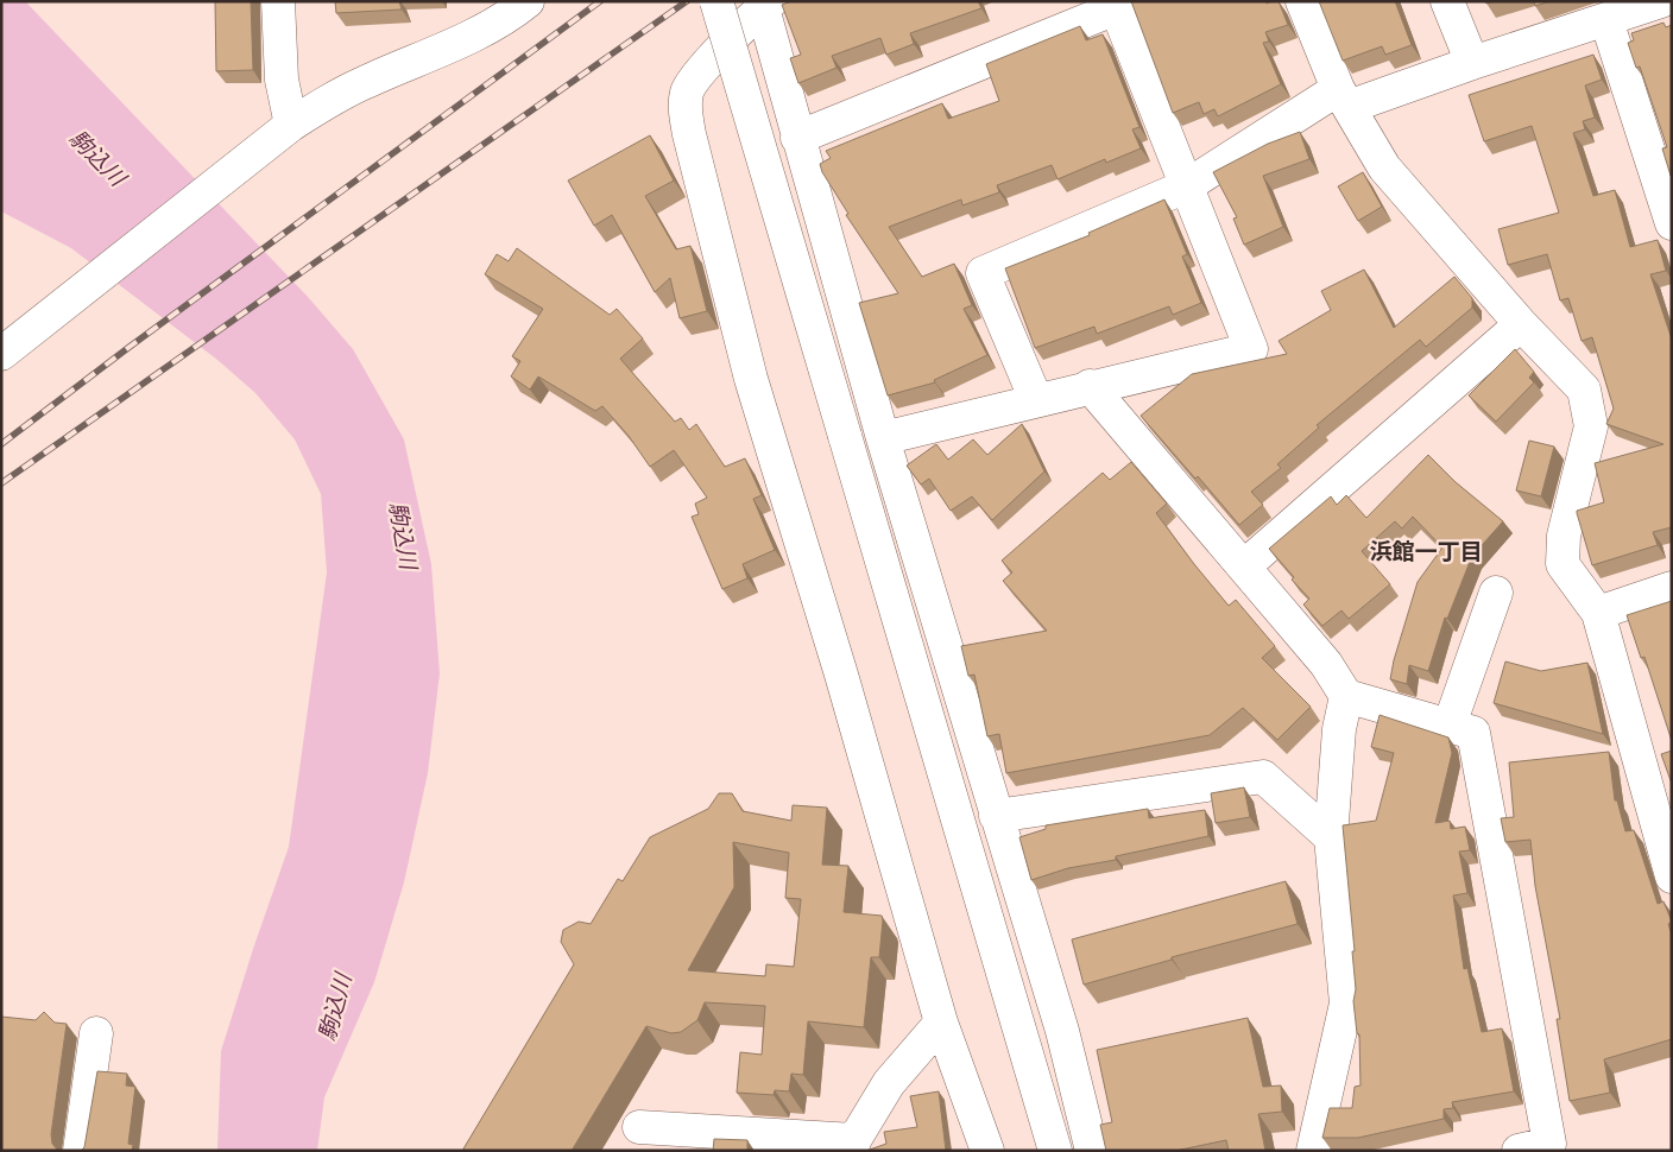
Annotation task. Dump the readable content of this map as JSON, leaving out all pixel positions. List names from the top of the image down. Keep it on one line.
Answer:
{"districts":["浜館一丁目"],"water":["駒込川"]}
